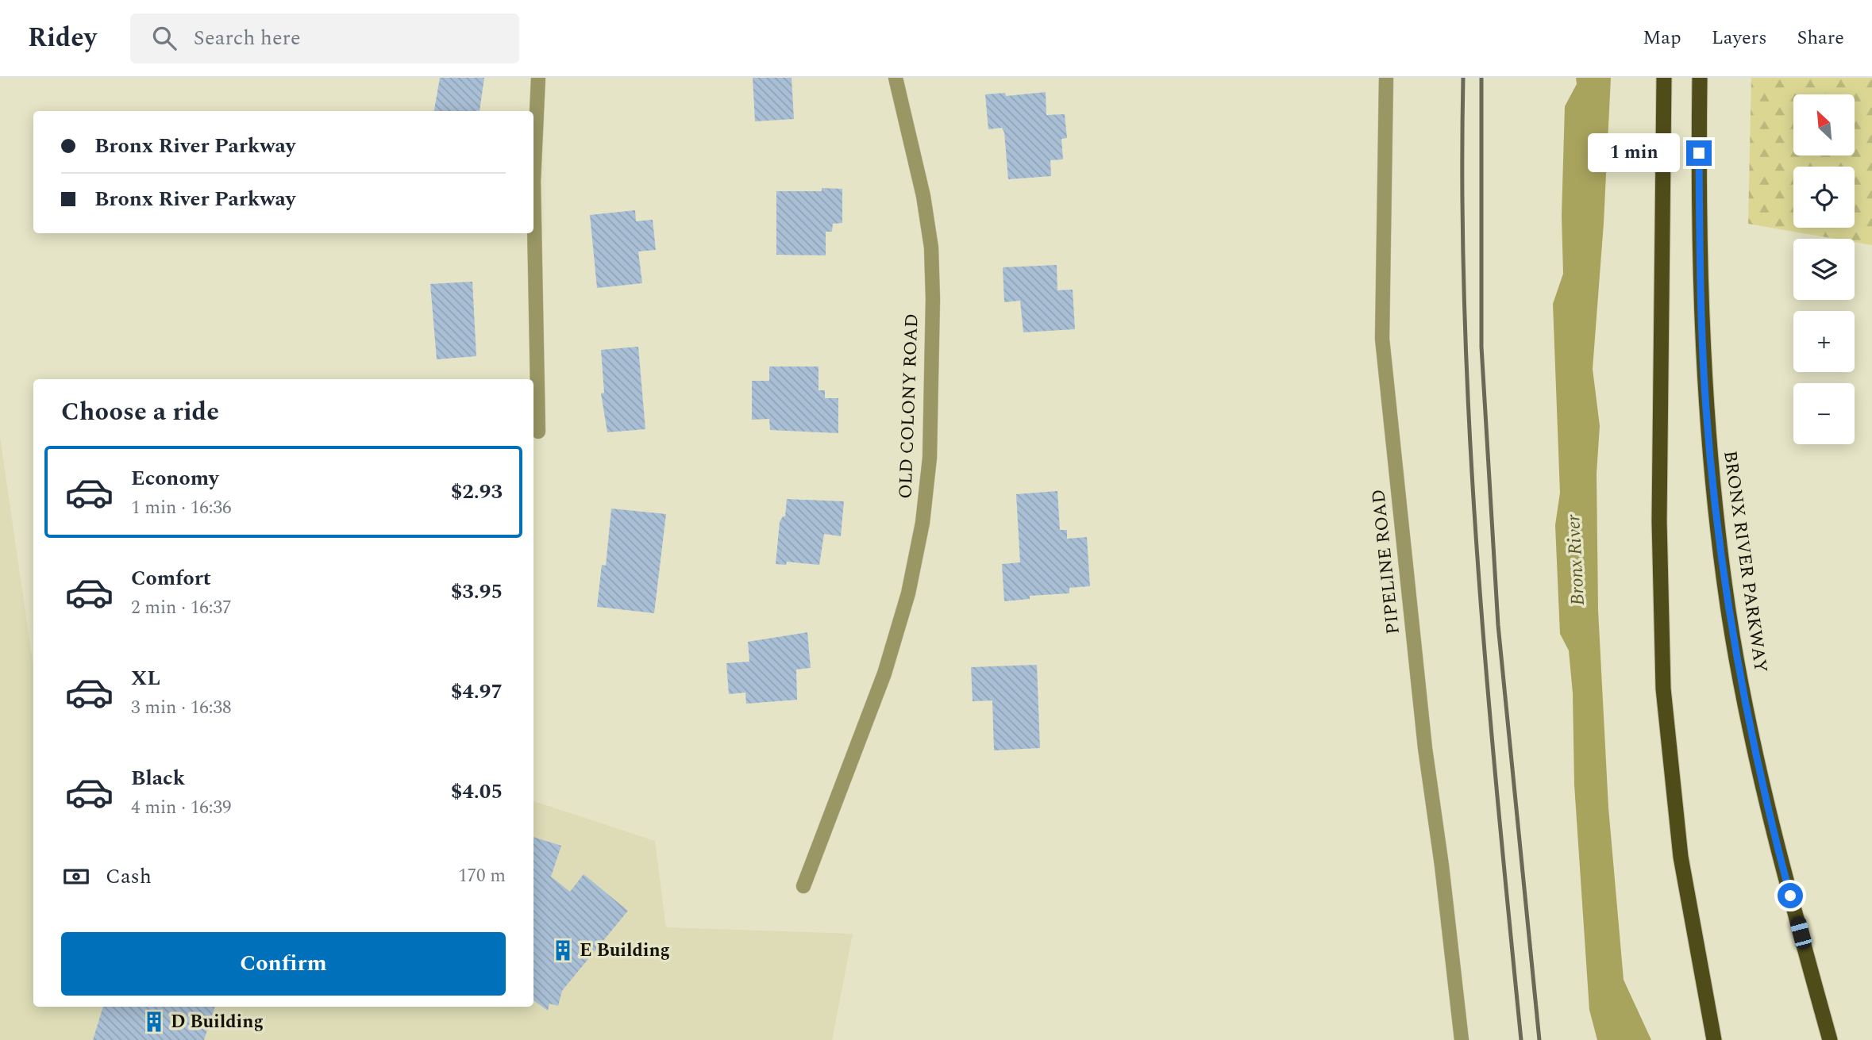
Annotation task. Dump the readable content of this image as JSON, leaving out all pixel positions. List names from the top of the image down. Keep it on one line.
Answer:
{"streets":{"highway":["BRONX RIVER PARKWAY"],"street":["OLD COLONY ROAD","PIPELINE ROAD"]},"water":["Bronx River"],"places":{"building":["E Building","D Building"]},"north":"top left","page":{"header":"Ridey","search":"Search here","nav":["Map","Layers","Share"],"map_buttons":["+","−"],"banner":["Bronx River Parkway","Bronx River Parkway"],"bubble":"1 min","heading":"Choose a ride","list":[{"name":"Economy","note":"1 min · 16:36","value":"$2.93"},{"name":"Comfort","note":"2 min · 16:37","value":"$3.95"},{"name":"XL","note":"3 min · 16:38","value":"$4.97"},{"name":"Black","note":"4 min · 16:39","value":"$4.05"}],"pay":["Cash","170 m"],"buttons":"Confirm"}}
